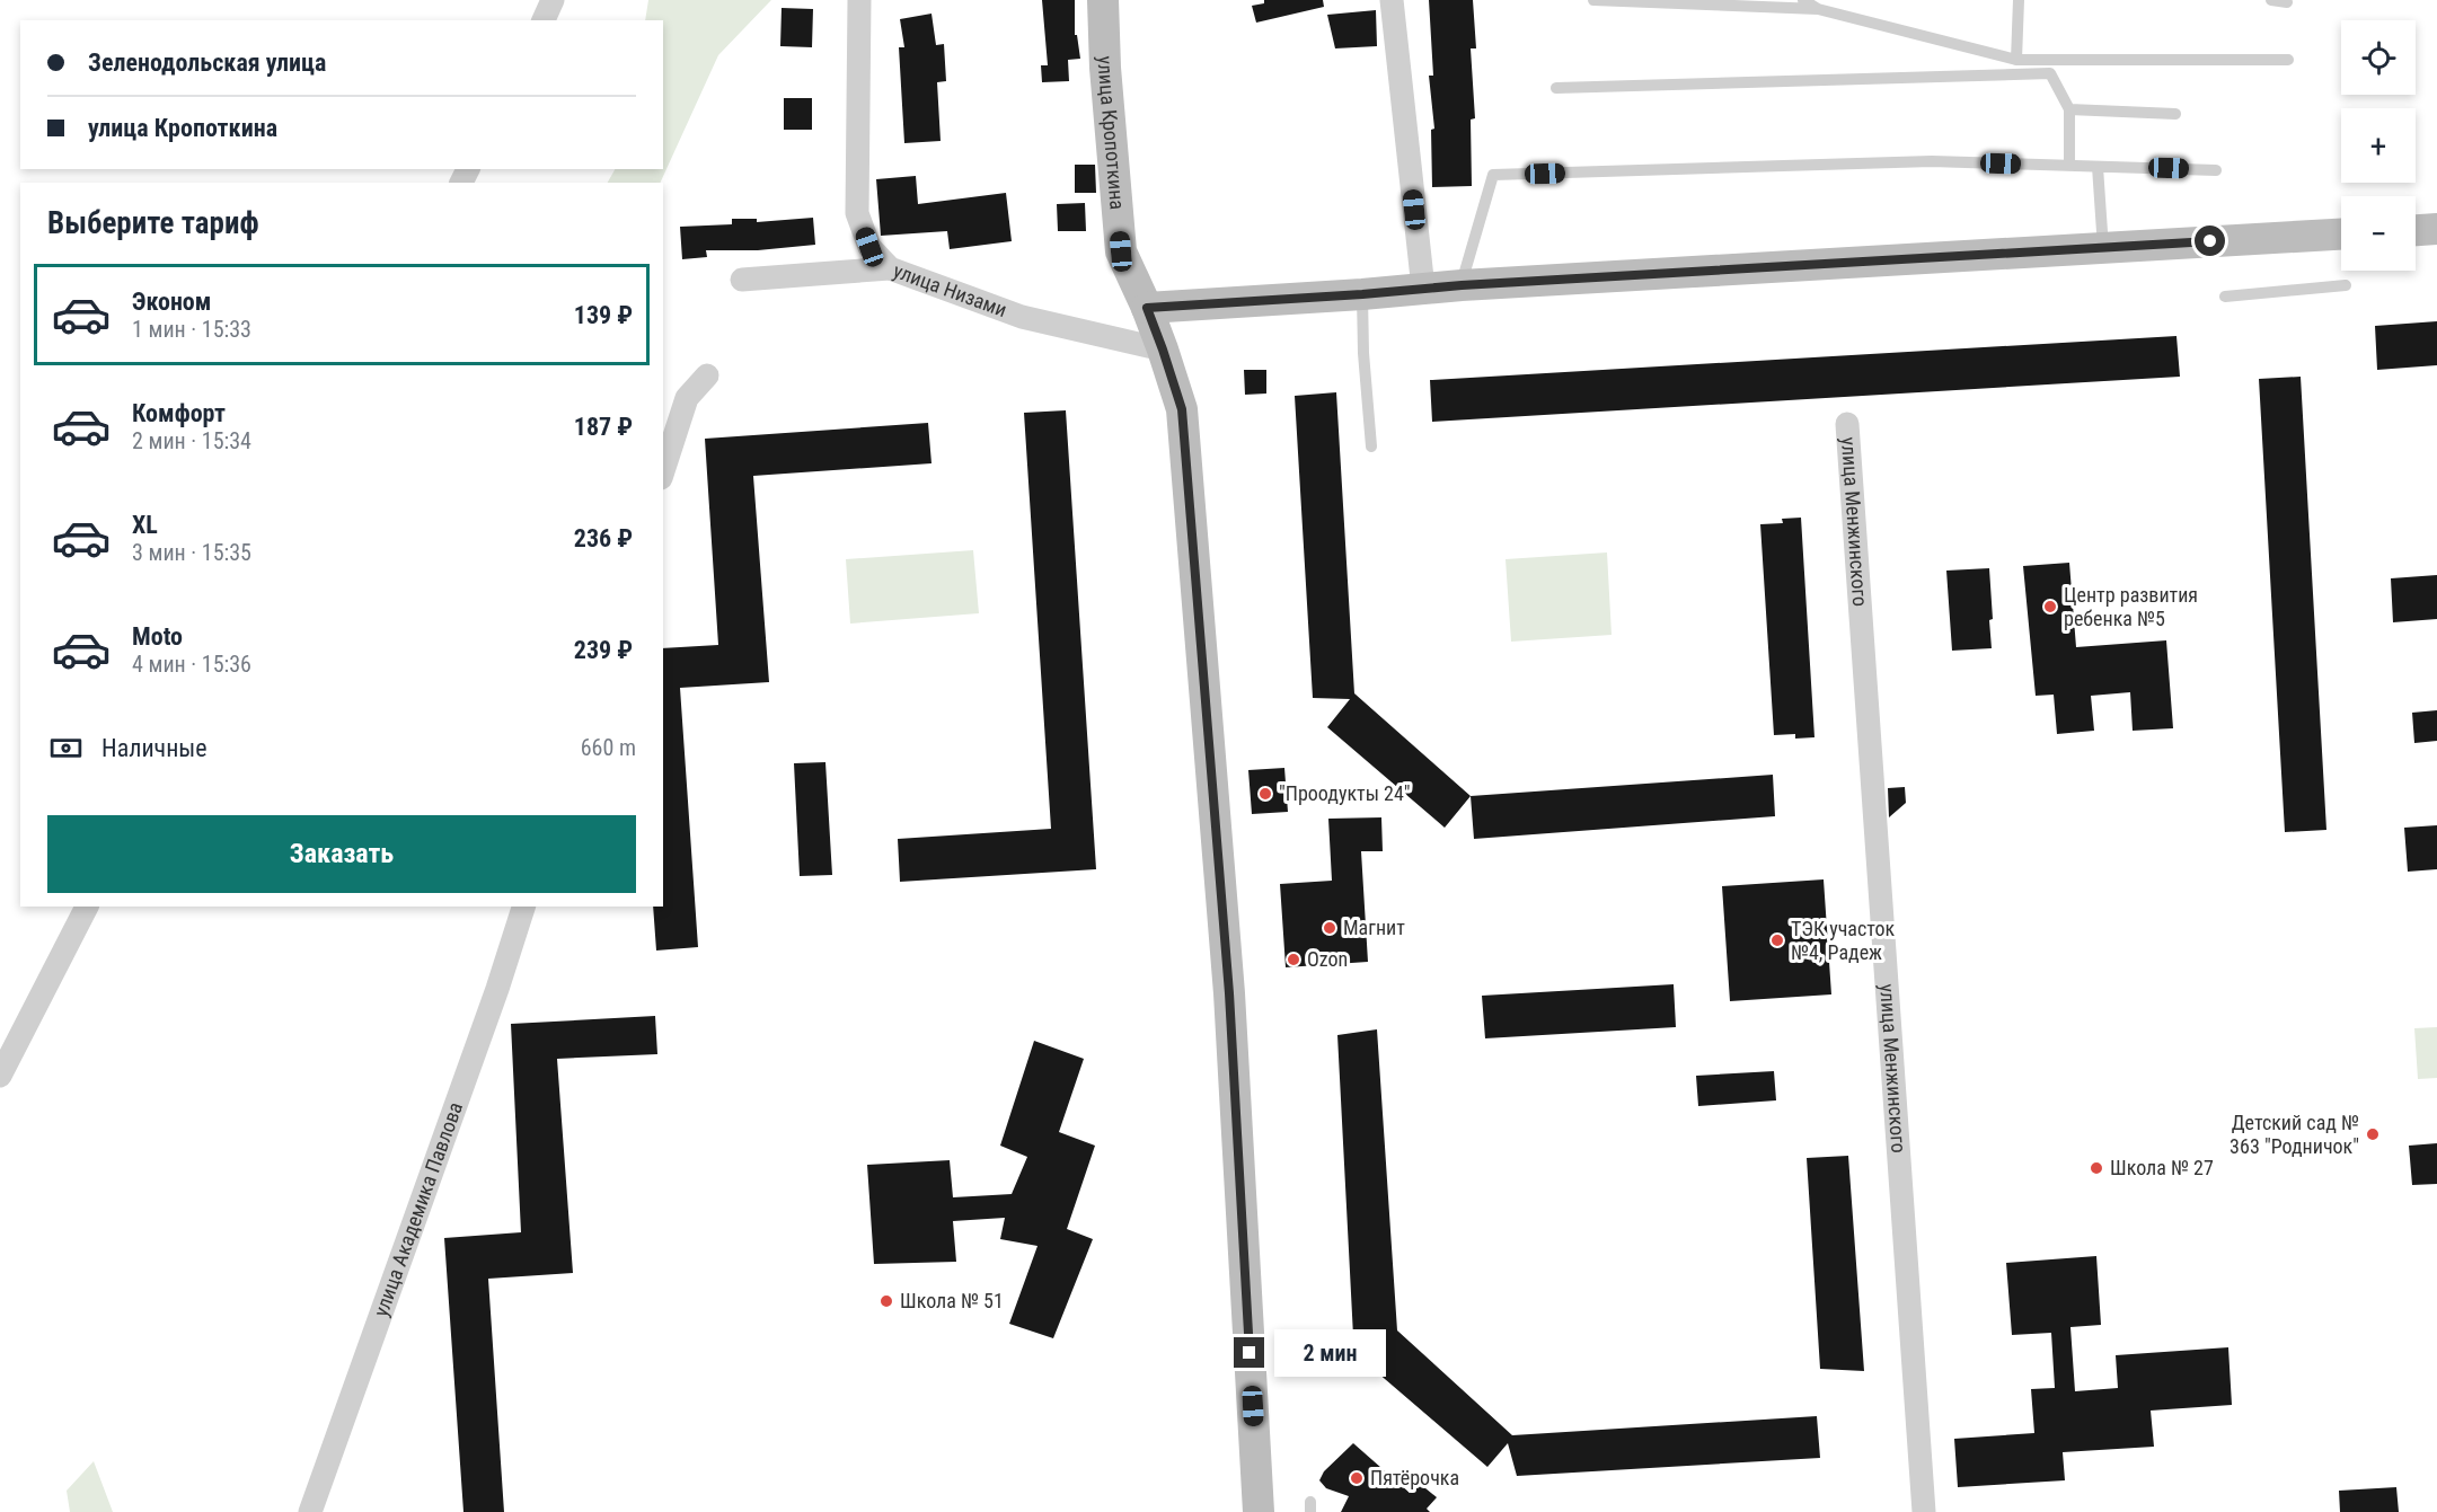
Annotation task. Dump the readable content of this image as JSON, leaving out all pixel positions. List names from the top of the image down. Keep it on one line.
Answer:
{"streets":{"street":["улица Кропоткина","улица Низами","улица Менжинского","улица Академика Павлова"]},"crossings":[["улица Кропоткина","улица Низами"]],"places":["Центр развития ребенка №5","\"Проодукты 24\"","Магнит","ТЭК участок №4, Радеж","Ozon","Детский сад № 363 \"Родничок\"","Школа № 27","Школа № 51","Пятёрочка"],"page":{"map_buttons":["+","−"],"banner":["Зеленодольская улица","улица Кропоткина"],"heading":"Выберите тариф","list":[{"name":"Эконом","note":"1 мин · 15:33","value":"139 ₽"},{"name":"Комфорт","note":"2 мин · 15:34","value":"187 ₽"},{"name":"XL","note":"3 мин · 15:35","value":"236 ₽"},{"name":"Moto","note":"4 мин · 15:36","value":"239 ₽"}],"pay":["Наличные","660 m"],"buttons":"Заказать","bubble":"2 мин"}}
